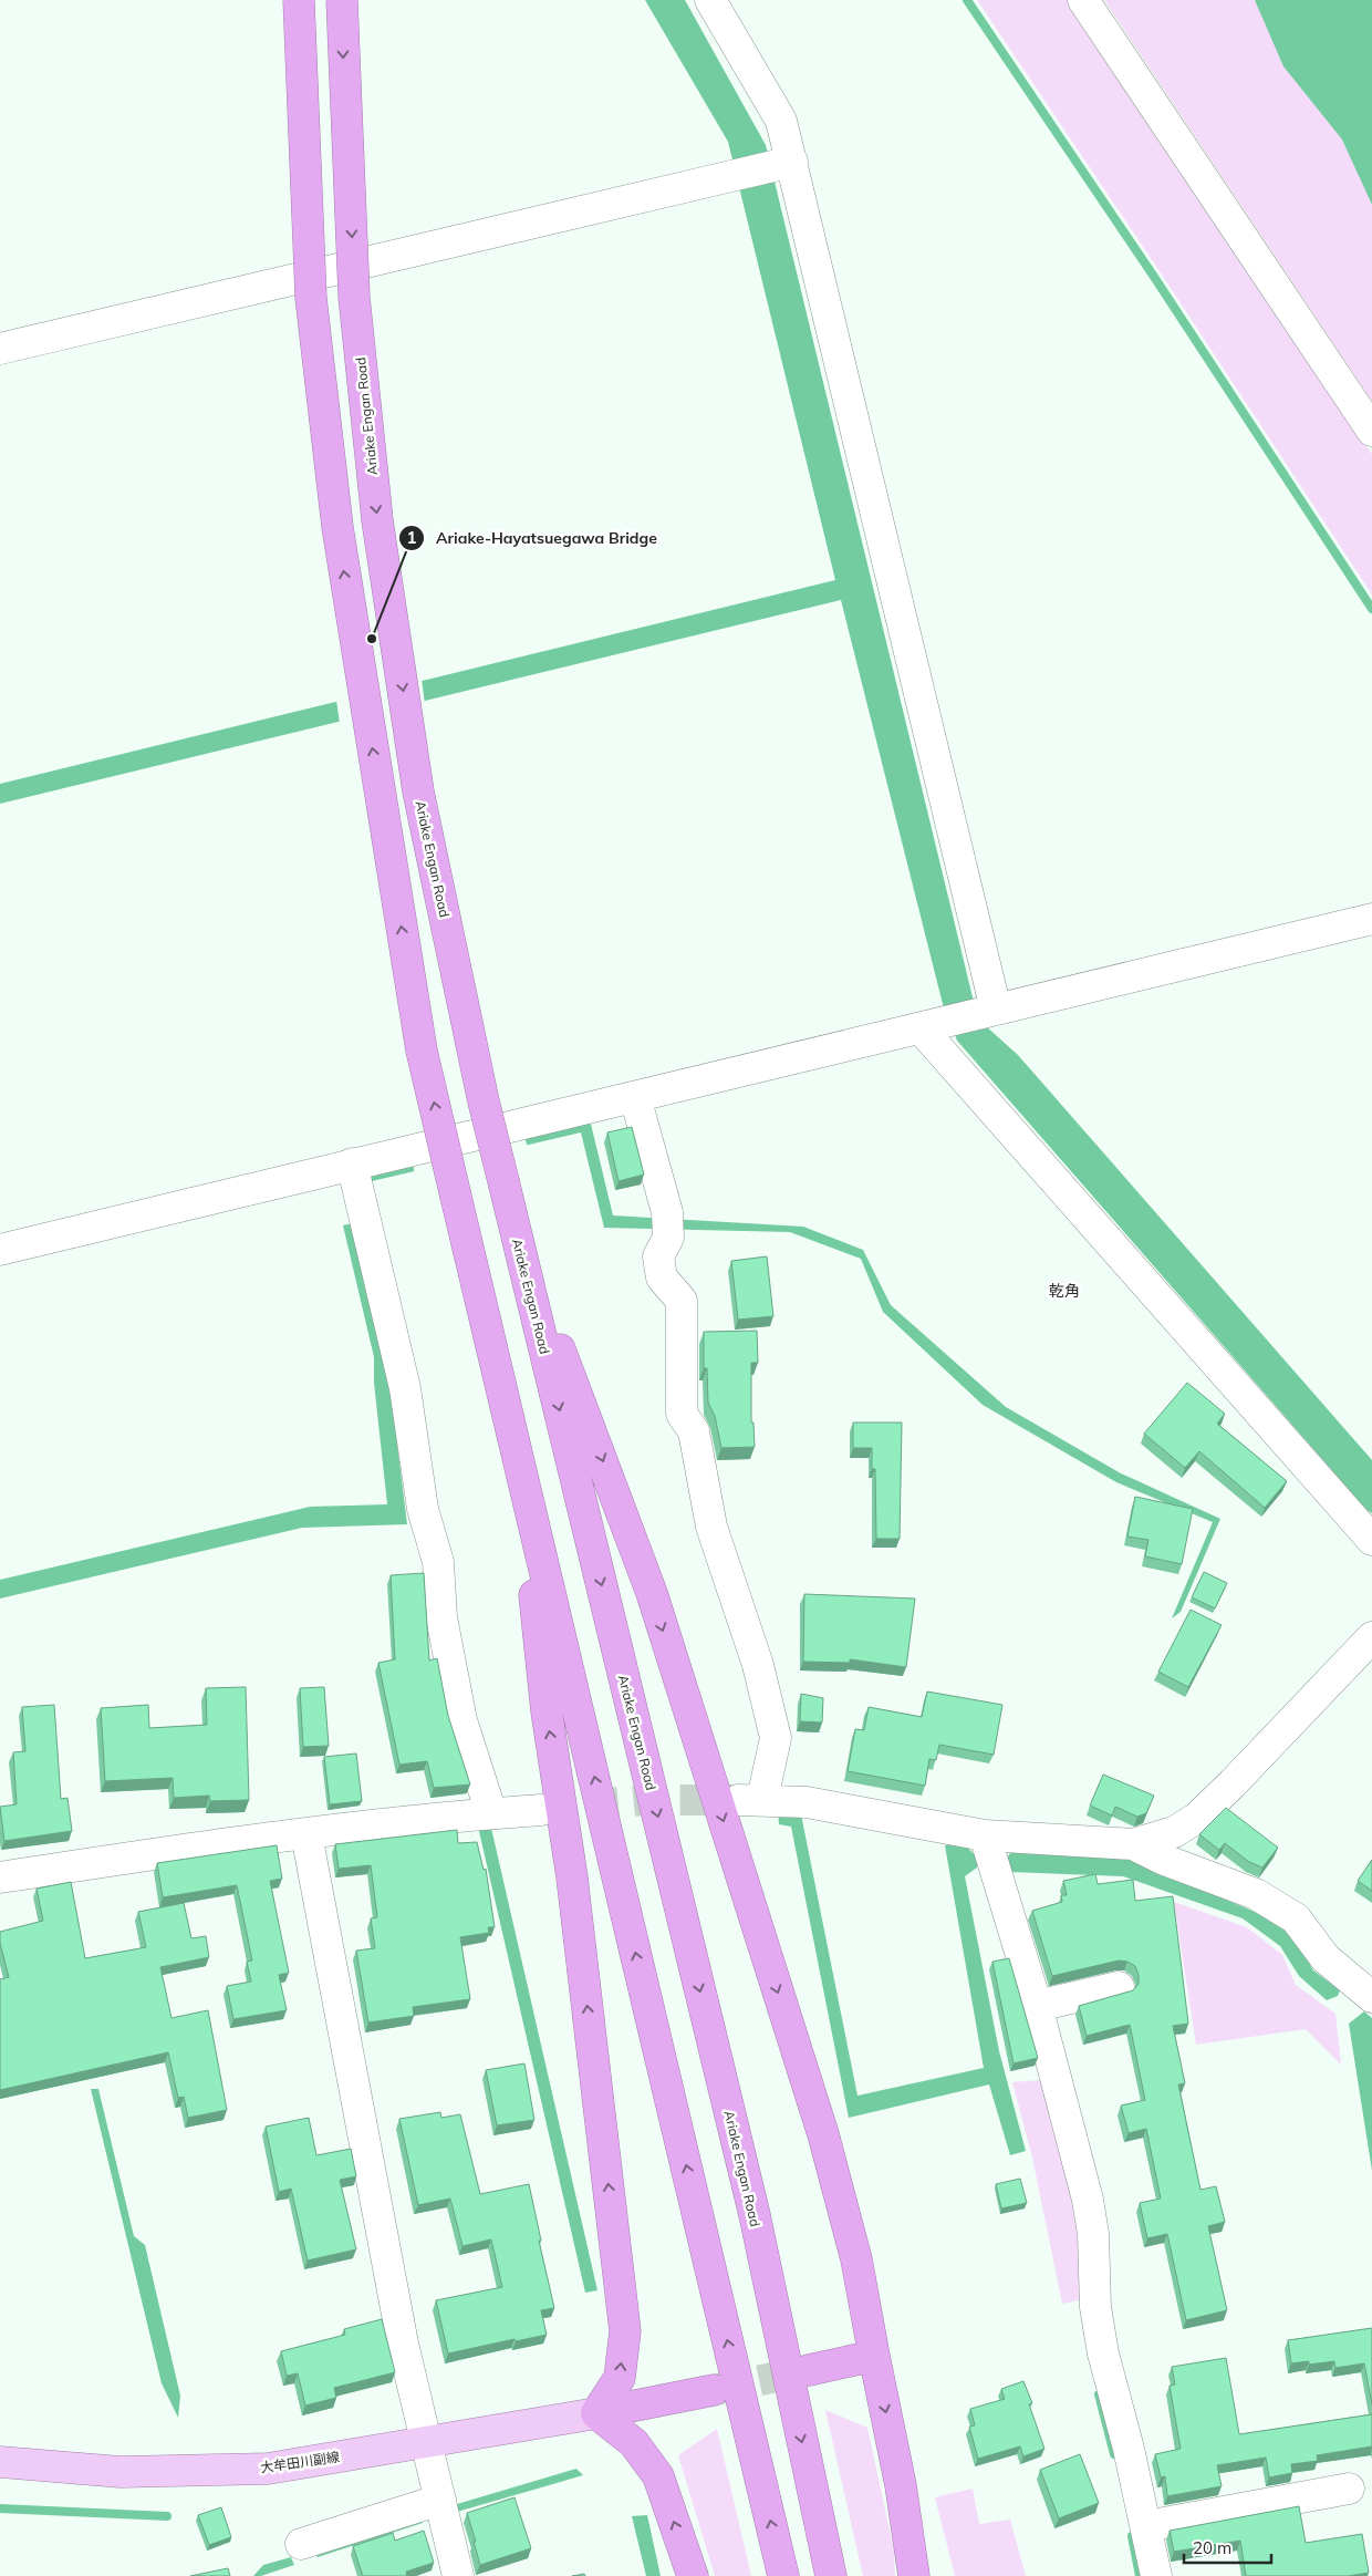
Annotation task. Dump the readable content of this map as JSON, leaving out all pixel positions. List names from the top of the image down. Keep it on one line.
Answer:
{"streets":{"highway":["Ariake Engan Road"],"main road":["大牟田川副線"]},"districts":["乾角"],"places":["Ariake-Hayatsuegawa Bridge"],"scale_bar":"20 m"}
